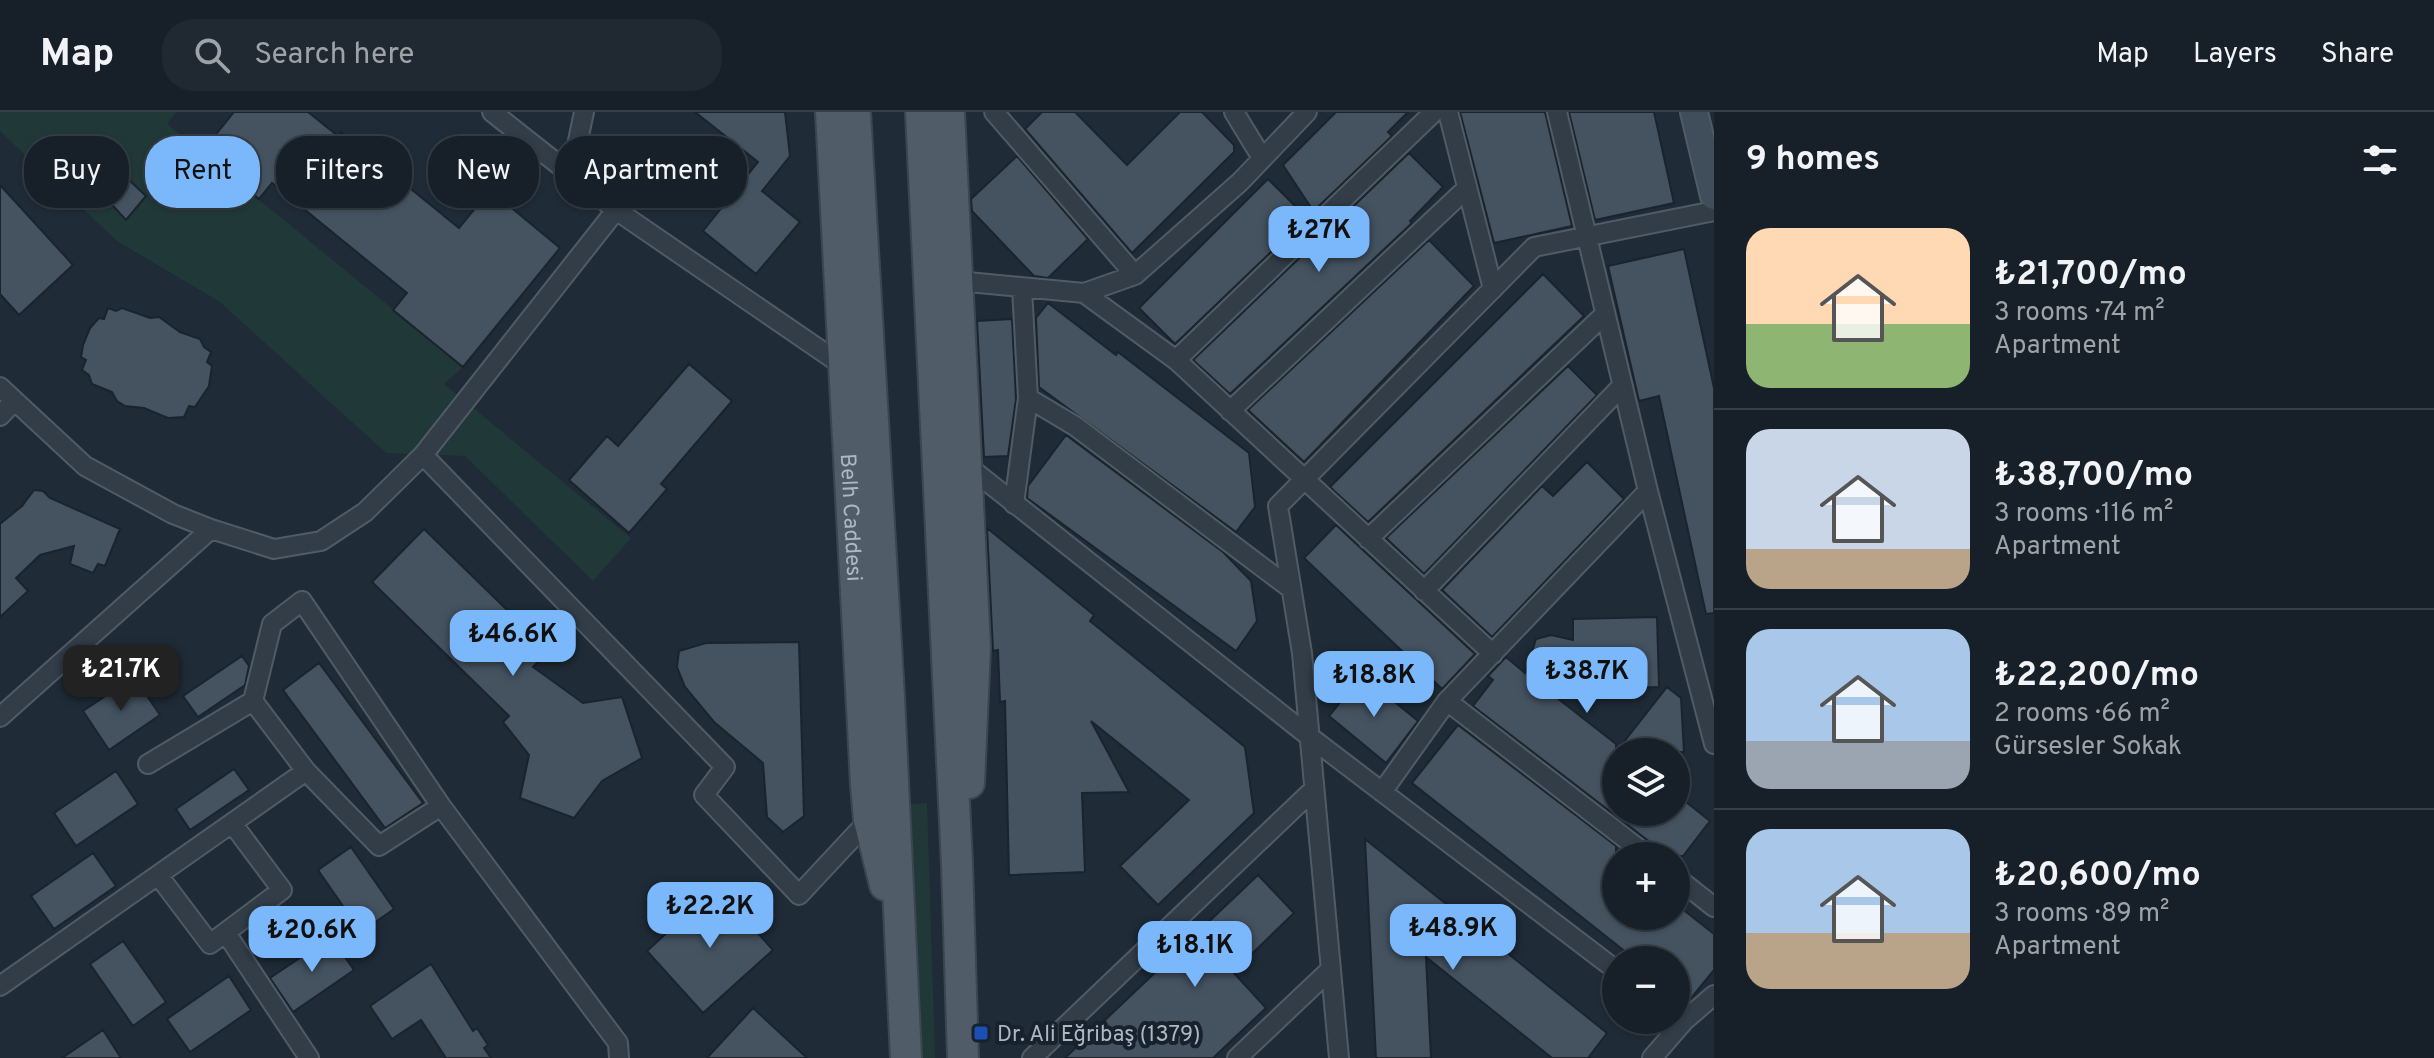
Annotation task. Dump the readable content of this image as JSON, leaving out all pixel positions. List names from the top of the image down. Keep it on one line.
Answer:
{"streets":{"main road":["Belh Caddesi"]},"places":{"transit":["Dr. Ali Eğribaş (1379)"]},"page":{"header":"Map","search":"Search here","nav":["Map","Layers","Share"],"heading":"9 homes","chip":["Buy","Rent","Filters","New","Apartment"],"price":["₺27K","₺46.6K","₺21.7K","₺38.7K","₺18.8K","₺22.2K","₺48.9K","₺20.6K","₺18.1K"],"list":[{"name":"₺21,700/mo","note":"3 rooms · 74 m² · Apartment"},{"name":"₺38,700/mo","note":"3 rooms · 116 m² · Apartment"},{"name":"₺22,200/mo","note":"2 rooms · 66 m² · Gürsesler Sokak"},{"name":"₺20,600/mo","note":"3 rooms · 89 m² · Apartment"}],"map_buttons":["+","−"]}}
